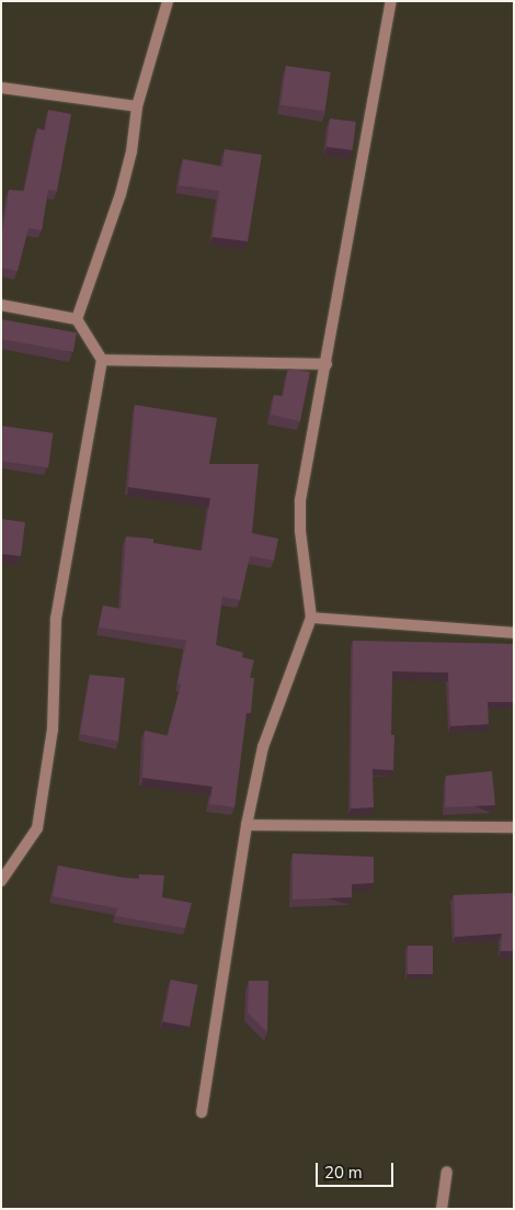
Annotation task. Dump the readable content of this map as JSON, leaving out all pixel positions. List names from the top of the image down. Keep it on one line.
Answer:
{"scale_bar":"20 m"}
